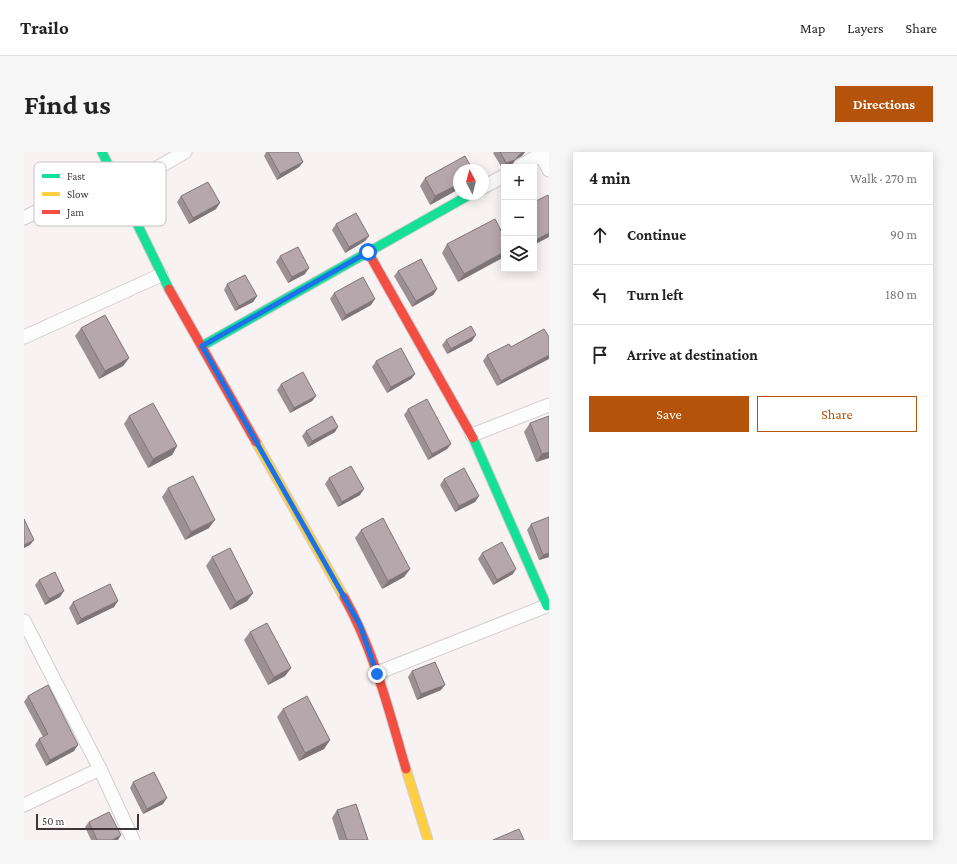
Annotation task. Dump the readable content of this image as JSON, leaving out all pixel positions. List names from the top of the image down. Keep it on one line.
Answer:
{"legend":["Fast","Slow","Jam"],"scale_bar":"50 m","north":"top","page":{"header":"Trailo","nav":["Map","Layers","Share"],"buttons":["Directions",["Save","Share"]],"title":"Find us","heading":["4 min","Walk · 270 m"],"map_buttons":["+","−"],"list":[["Continue","90 m"],["Turn left","180 m"],"Arrive at destination"],"scale":"50 m"}}
